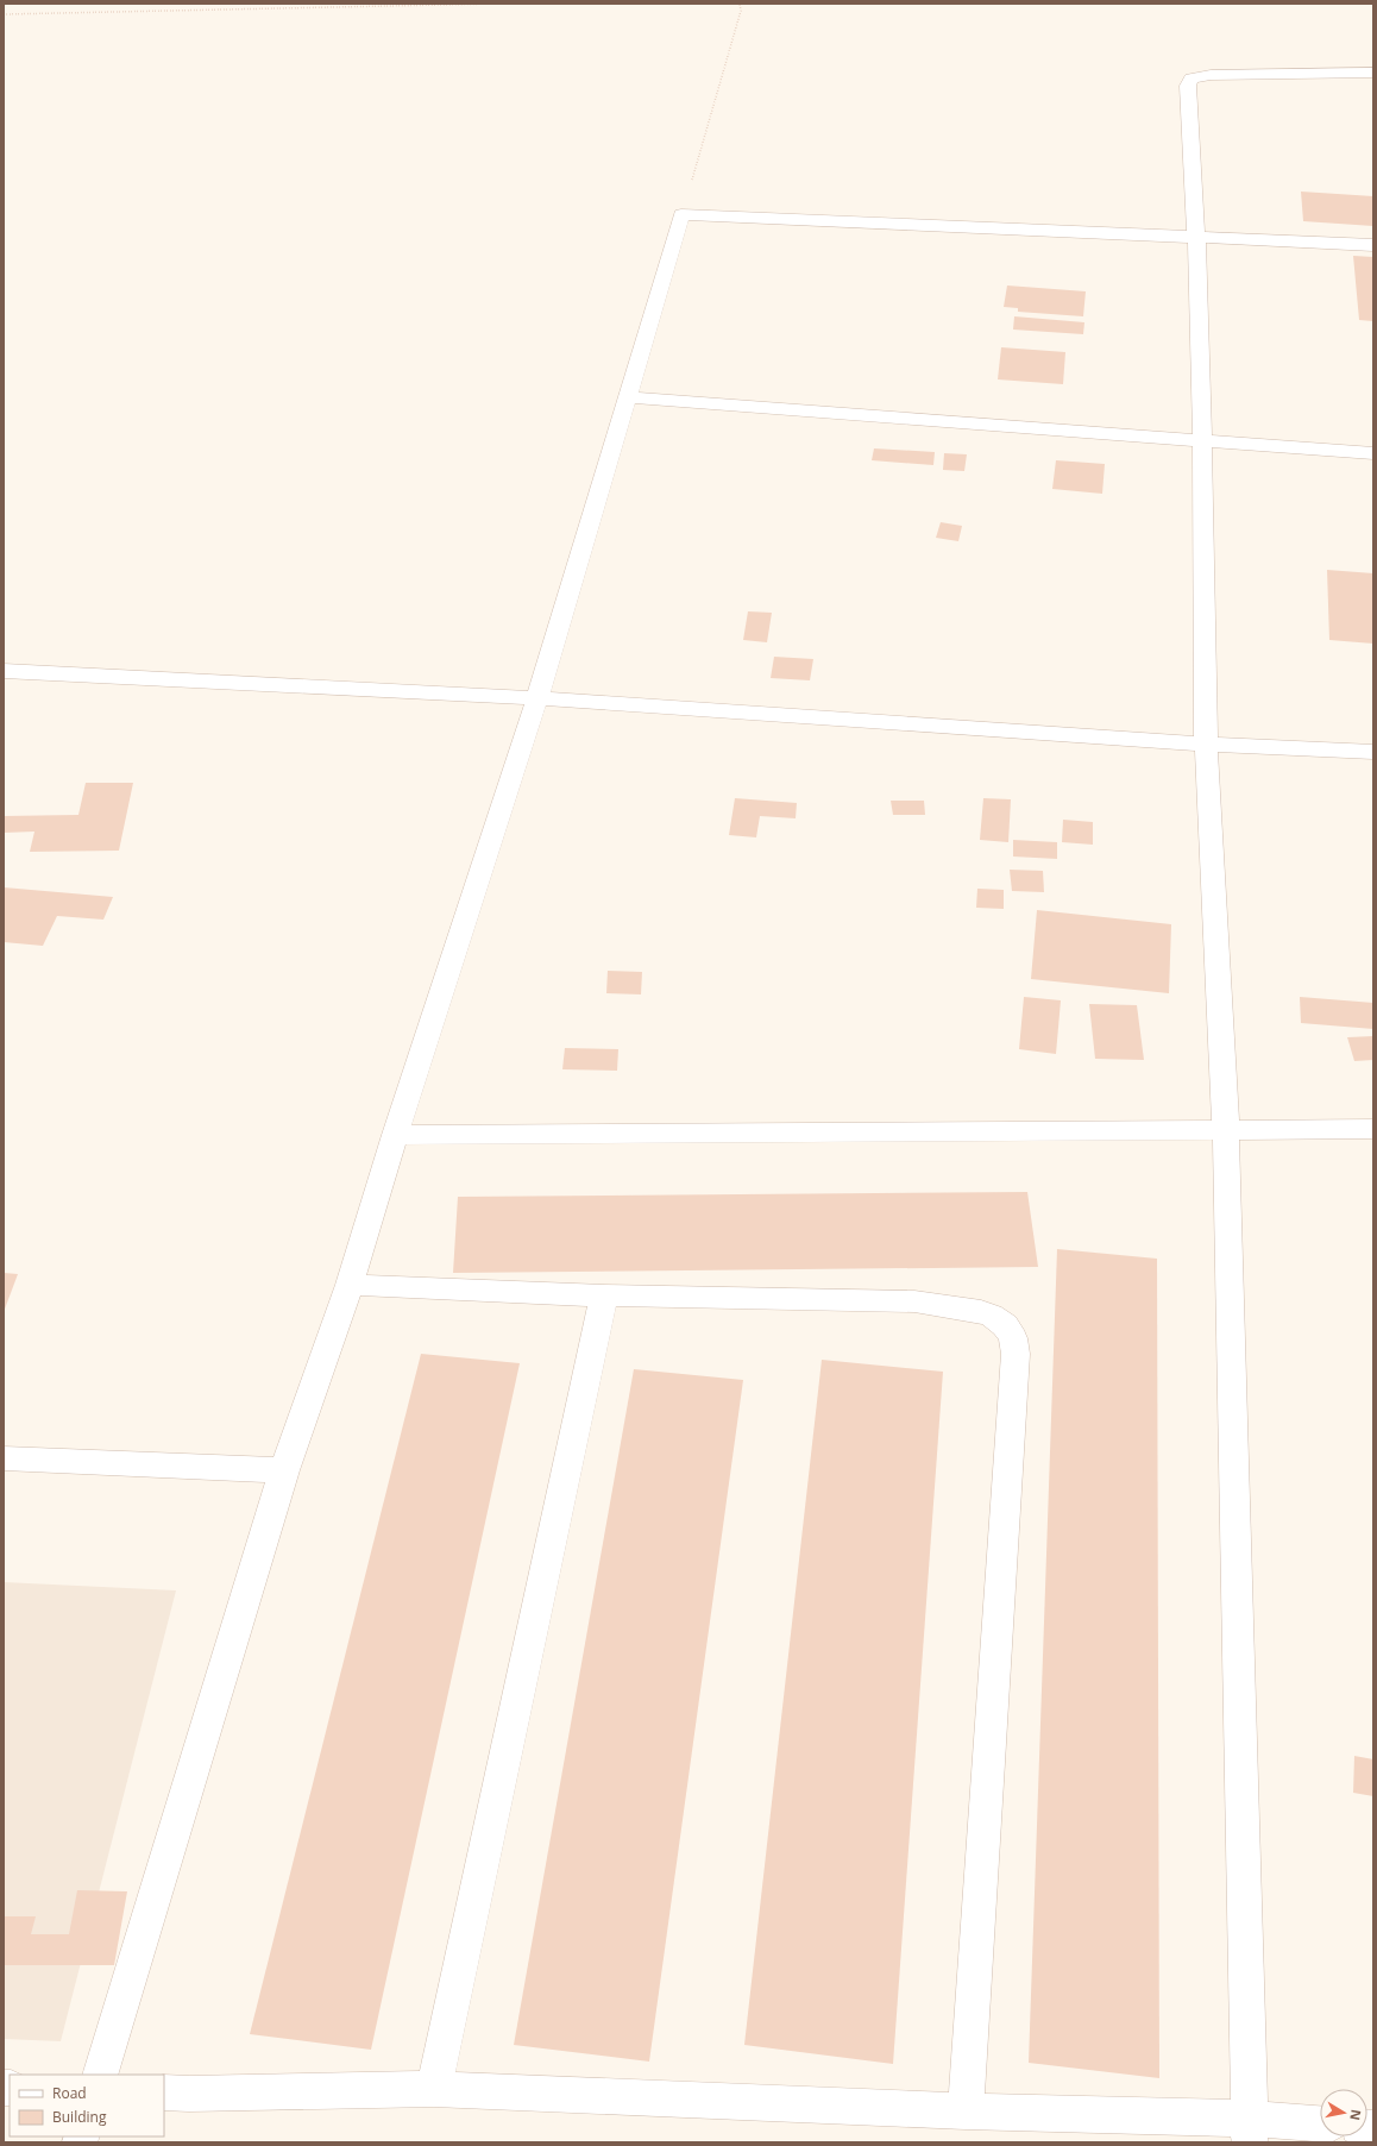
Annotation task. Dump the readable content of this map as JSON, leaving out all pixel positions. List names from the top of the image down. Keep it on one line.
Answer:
{"legend":["Road","Building"],"north":"right"}
